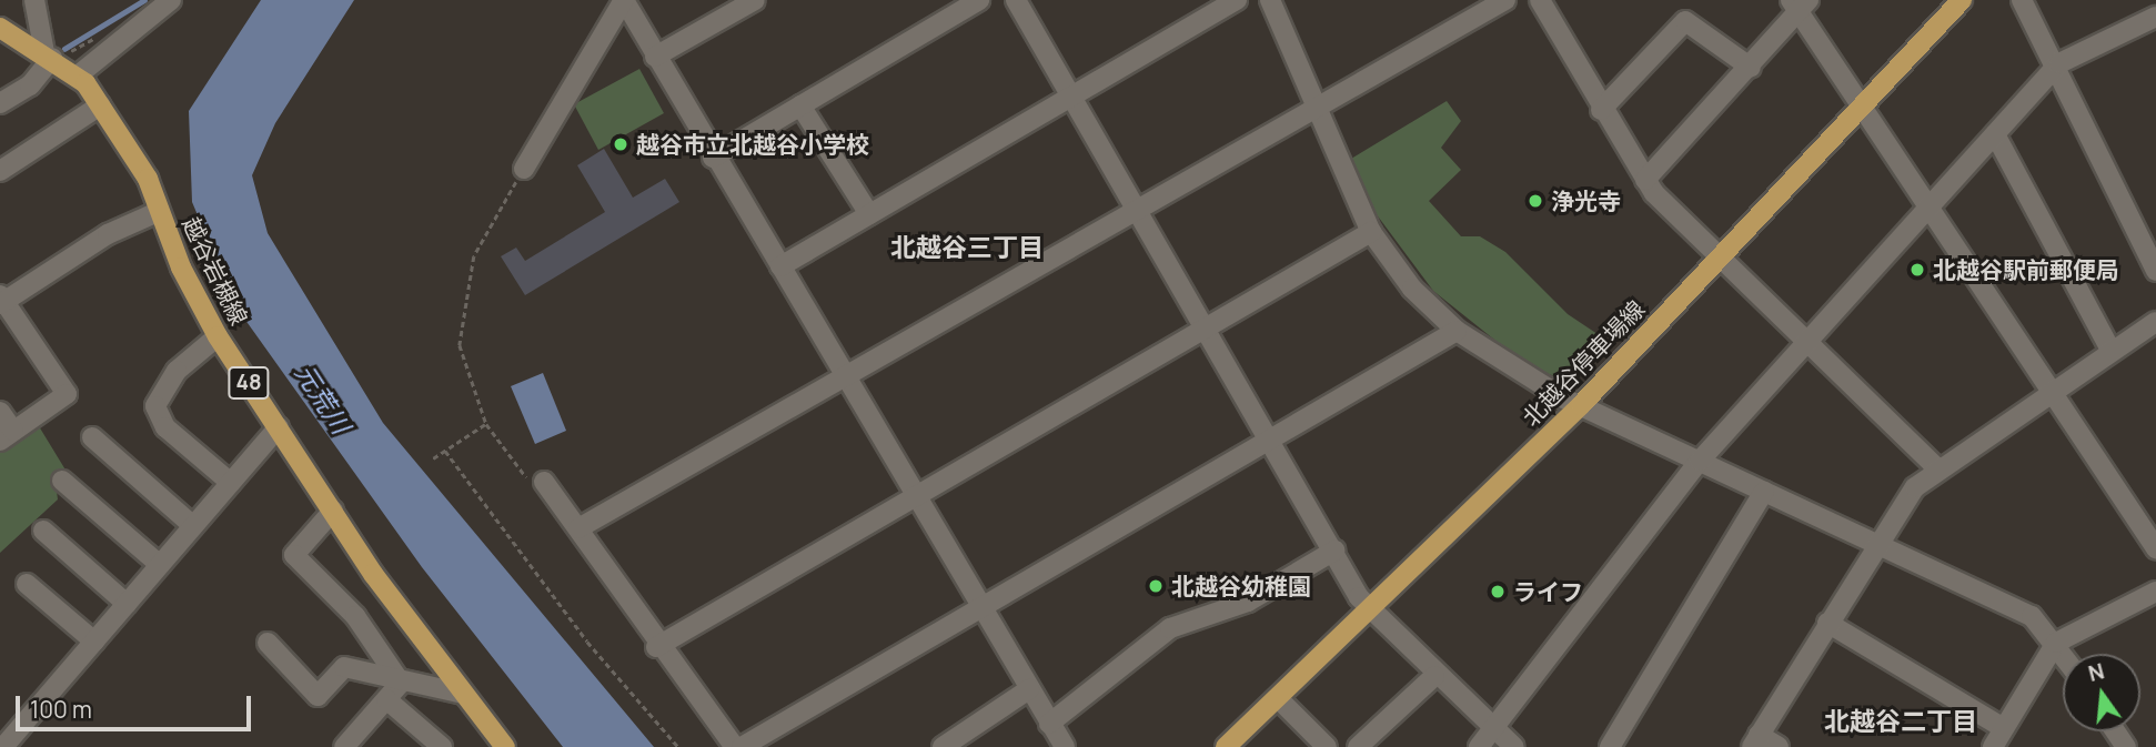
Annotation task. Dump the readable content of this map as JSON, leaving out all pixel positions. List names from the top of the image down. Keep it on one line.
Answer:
{"streets":{"main road":["越谷岩槻線","北越谷停車場線","48"]},"districts":["北越谷三丁目","北越谷二丁目"],"water":["元荒川"],"places":["越谷市立北越谷小学校","浄光寺","北越谷駅前郵便局","北越谷幼稚園","ライフ"],"scale_bar":"100 m","north":"top"}
